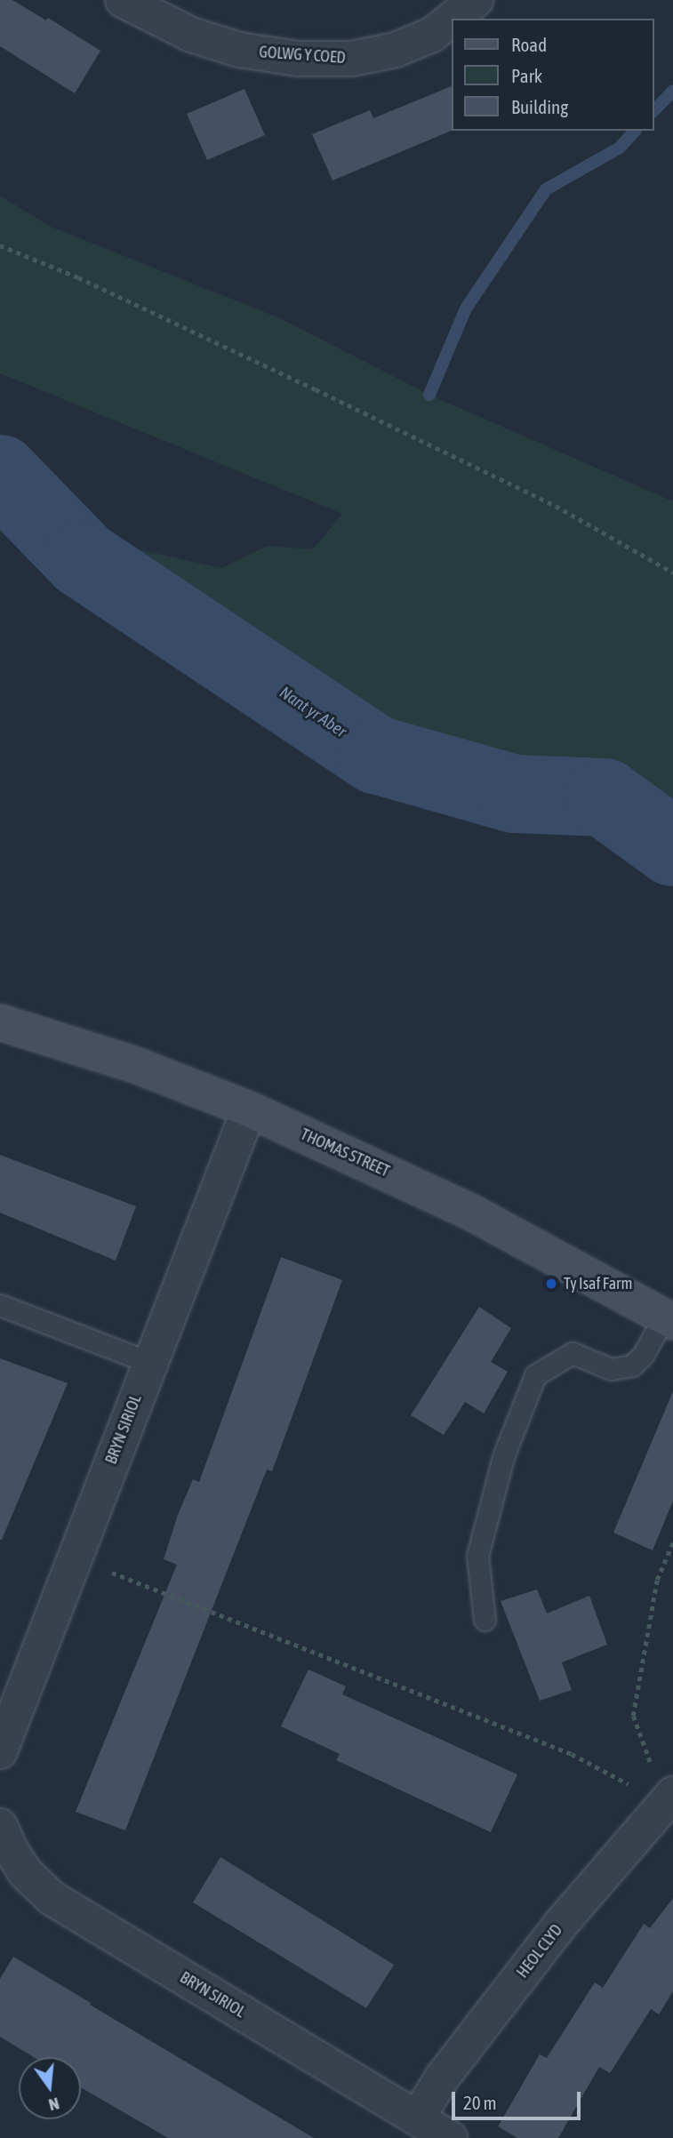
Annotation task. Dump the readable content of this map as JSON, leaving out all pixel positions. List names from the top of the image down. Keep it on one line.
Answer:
{"streets":{"main road":["THOMAS STREET"],"street":["GOLWG Y COED","BRYN SIRIOL","HEOL CLYD"]},"crossings":[["THOMAS STREET","BRYN SIRIOL"],["BRYN SIRIOL","HEOL CLYD"]],"water":["Nant yr Aber"],"places":["Ty Isaf Farm"],"legend":["Road","Park","Building"],"scale_bar":"20 m","north":"bottom"}
